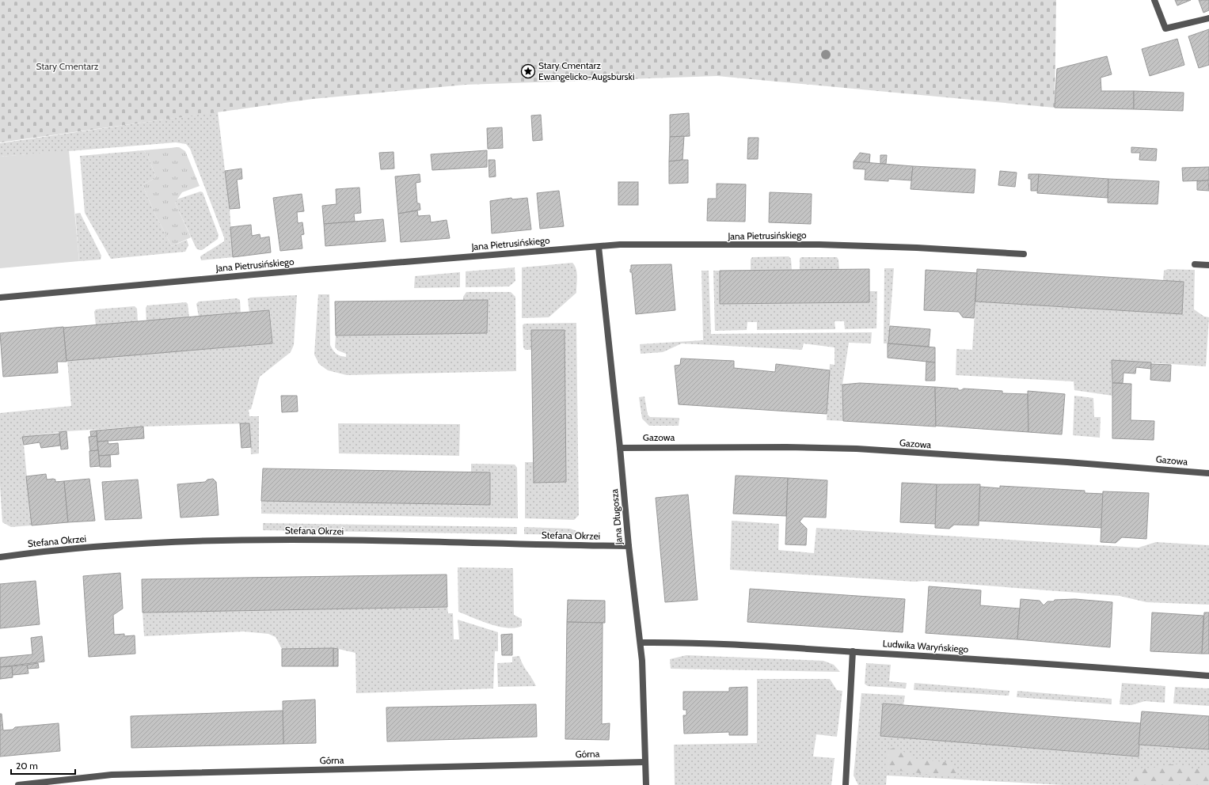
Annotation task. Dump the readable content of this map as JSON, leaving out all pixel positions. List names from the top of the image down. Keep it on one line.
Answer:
{"streets":{"street":["Jana Pietrusińskiego","Gazowa","Jana Długosza","Stefana Okrzei","Ludwika Waryńskiego","Górna"]},"crossings":[["Jana Pietrusińskiego","Jana Długosza"],["Gazowa","Jana Długosza"],["Jana Długosza","Stefana Okrzei"],["Jana Długosza","Ludwika Waryńskiego"],["Jana Długosza","Górna"]],"parks":["Stary Cmentarz"],"places":{"place":["Stary Cmentarz Ewangelicko-Augsburski"]},"scale_bar":"20 m"}
